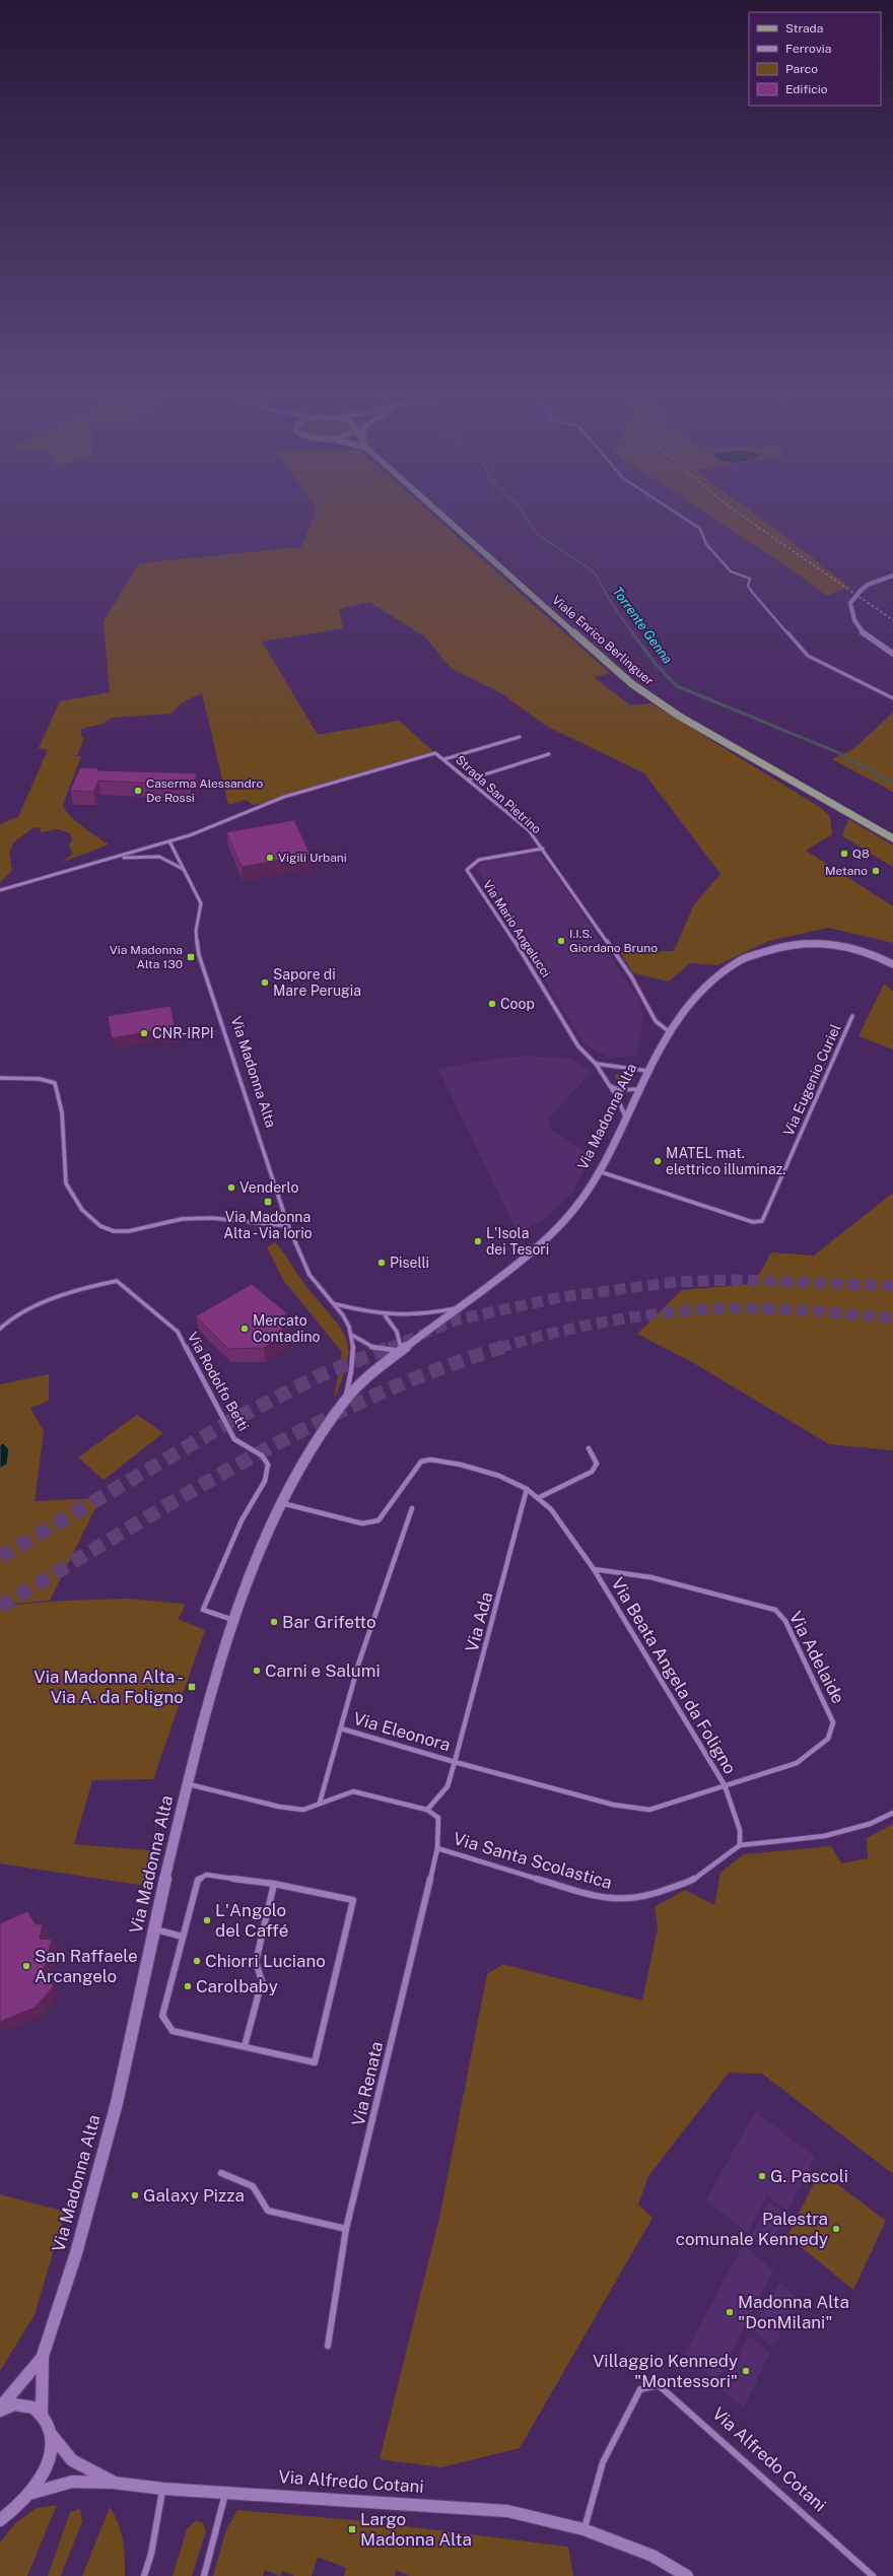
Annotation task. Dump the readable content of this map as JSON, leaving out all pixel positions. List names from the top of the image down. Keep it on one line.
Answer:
{"streets":{"main road":["Viale Enrico Berlinguer"],"street":["Strada San Pietrino","Via Mario Angelucci","Via Madonna Alta","Via Eugenio Curiel","Via Rodolfo Betti","Via Ada","Via Adelaide","Via Beata Angela da Foligno","Via Eleonora","Via Santa Scolastica","Via Renata","Via Alfredo Cotani"]},"crossings":[["Strada San Pietrino","Via Mario Angelucci"],["Strada San Pietrino","Via Madonna Alta"],["Via Mario Angelucci","Via Madonna Alta"],["Via Madonna Alta","Via Eugenio Curiel"],["Via Madonna Alta","Via Rodolfo Betti"],["Via Madonna Alta","Via Beata Angela da Foligno"],["Via Madonna Alta","Via Alfredo Cotani"],["Via Ada","Via Beata Angela da Foligno"],["Via Ada","Via Eleonora"],["Via Adelaide","Via Beata Angela da Foligno"],["Via Beata Angela da Foligno","Via Eleonora"],["Via Santa Scolastica","Via Renata"]],"water":["Torrente Genna"],"places":{"other":["Caserma Alessandro De Rossi","Q8","Vigili Urbani","Metano","I.I.S. Giordano Bruno","Sapore di Mare Perugia","Coop","CNR-IRPI","MATEL mat. elettrico illuminaz.","Venderlo","L'Isola dei Tesori","Piselli","Mercato Contadino","Bar Grifetto","Carni e Salumi","L'Angolo del Caffé","Chiorri Luciano","San Raffaele Arcangelo","Carolbaby","G. Pascoli","Galaxy Pizza","Palestra comunale Kennedy","Madonna Alta \"DonMilani\"","Villaggio Kennedy \"Montessori\""],"transit":["Via Madonna Alta 130","Via Madonna Alta - Via Iorio","Via Madonna Alta - Via A. da Foligno","Largo Madonna Alta"]},"legend":["Strada","Ferrovia","Parco","Edificio"]}
